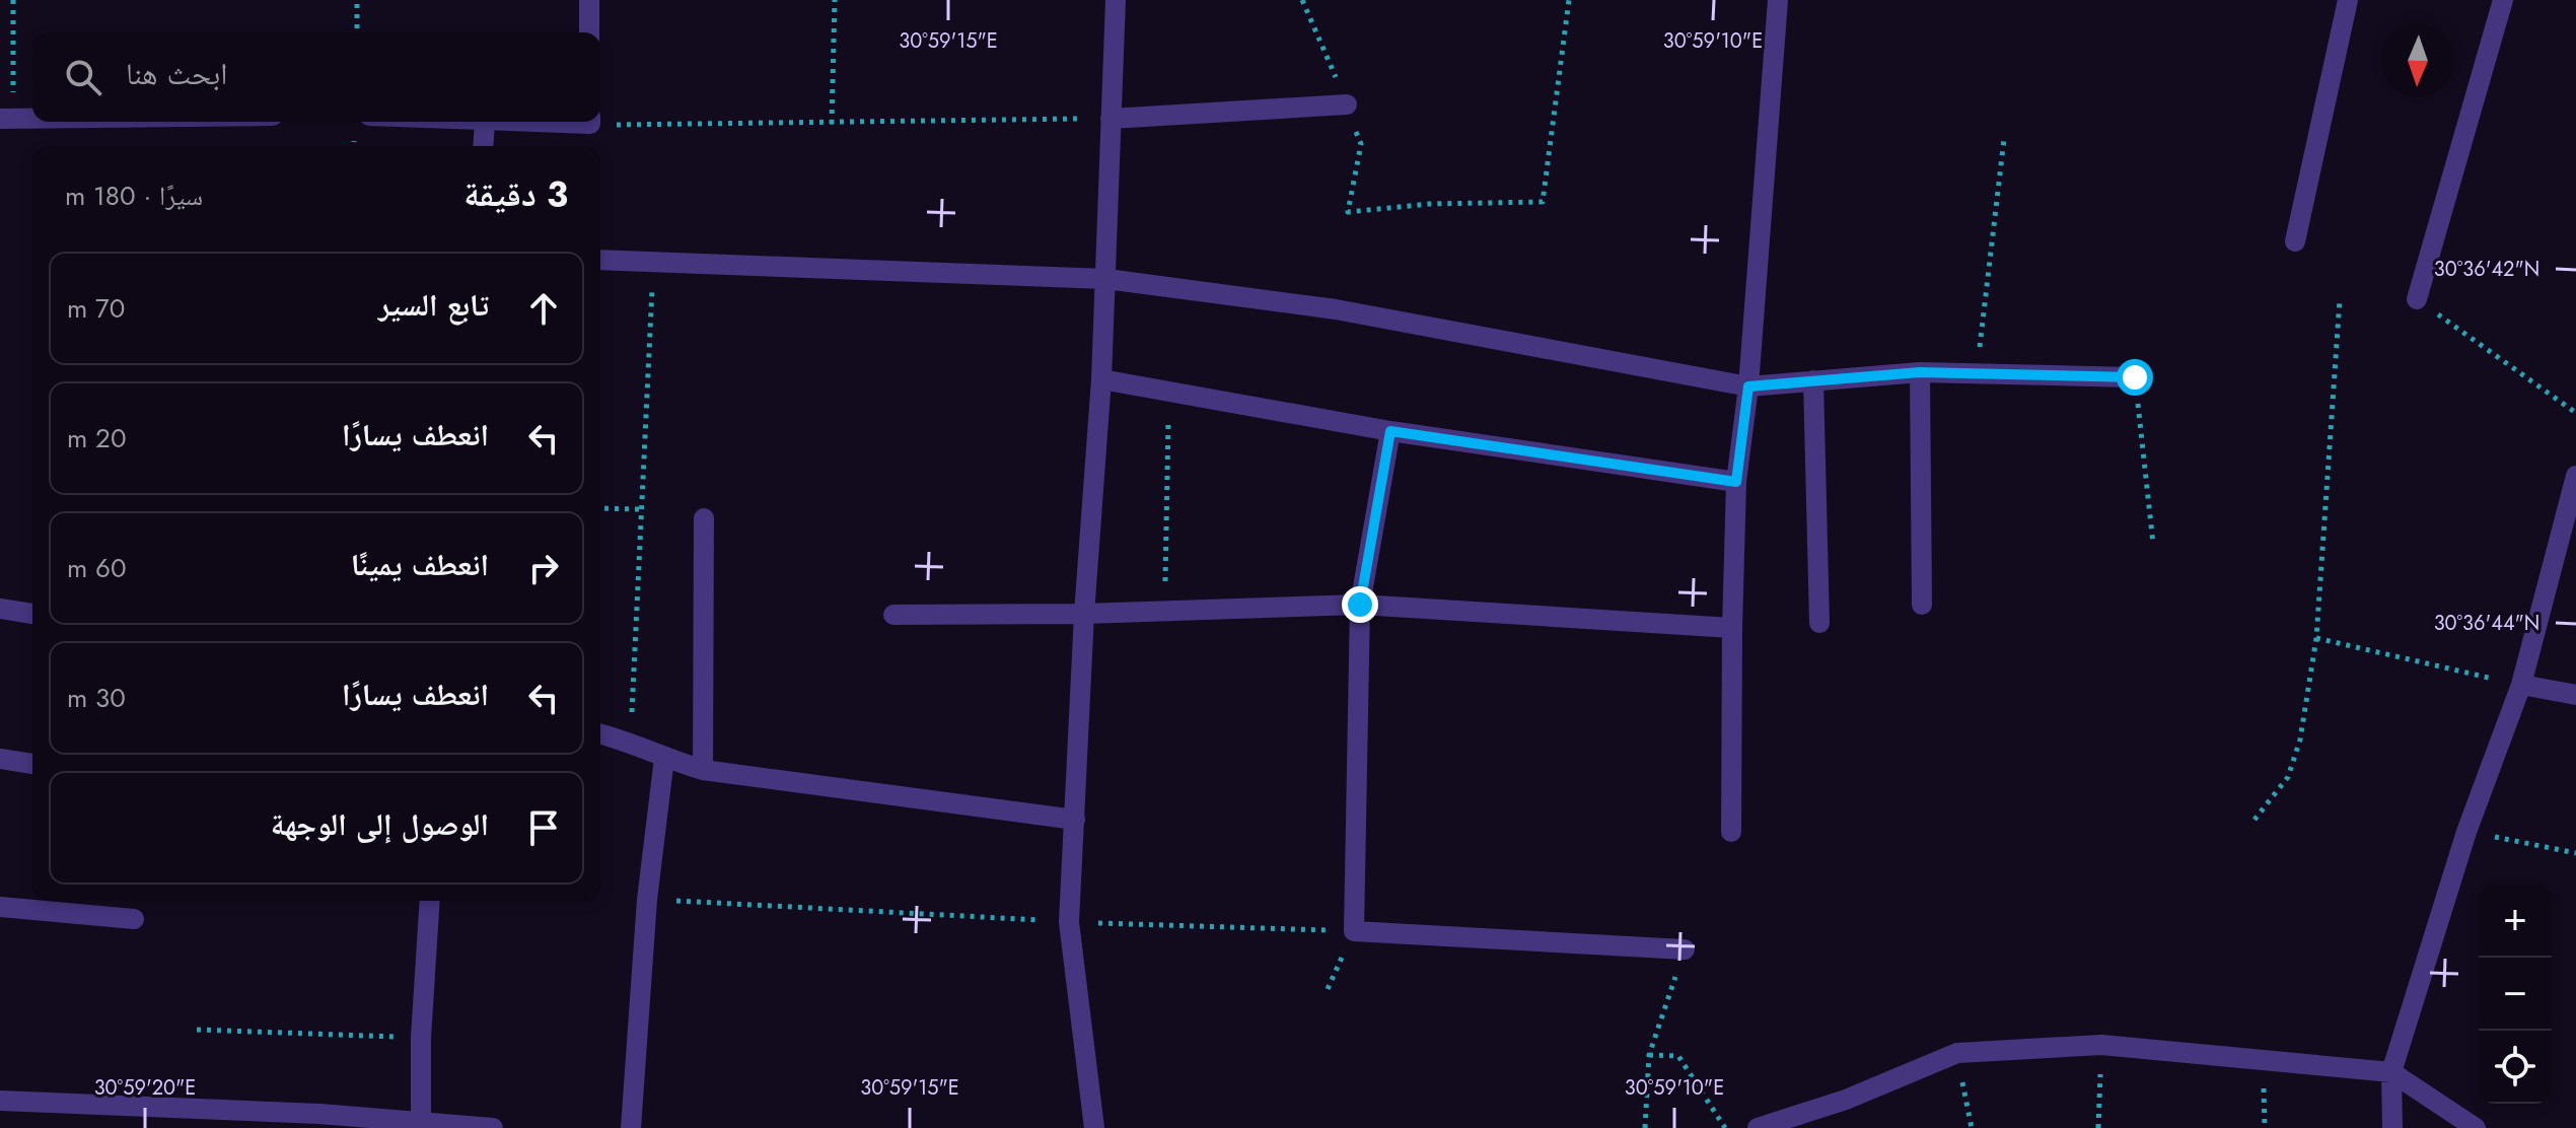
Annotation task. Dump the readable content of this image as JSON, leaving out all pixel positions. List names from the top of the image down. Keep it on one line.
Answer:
{"north":"bottom","page":{"search":"ابحث هنا","heading":["3 دقيقة","سيرًا · 180 m"],"list":[["تابع السير","70 m"],["انعطف يسارًا","20 m"],["انعطف يمينًا","60 m"],["انعطف يسارًا","30 m"],"الوصول إلى الوجهة"],"map_buttons":["+","−"]},"coordinates":["30°59'15\"E","30°59'10\"E","30°36'42\"N","30°36'44\"N","30°59'20\"E"]}
